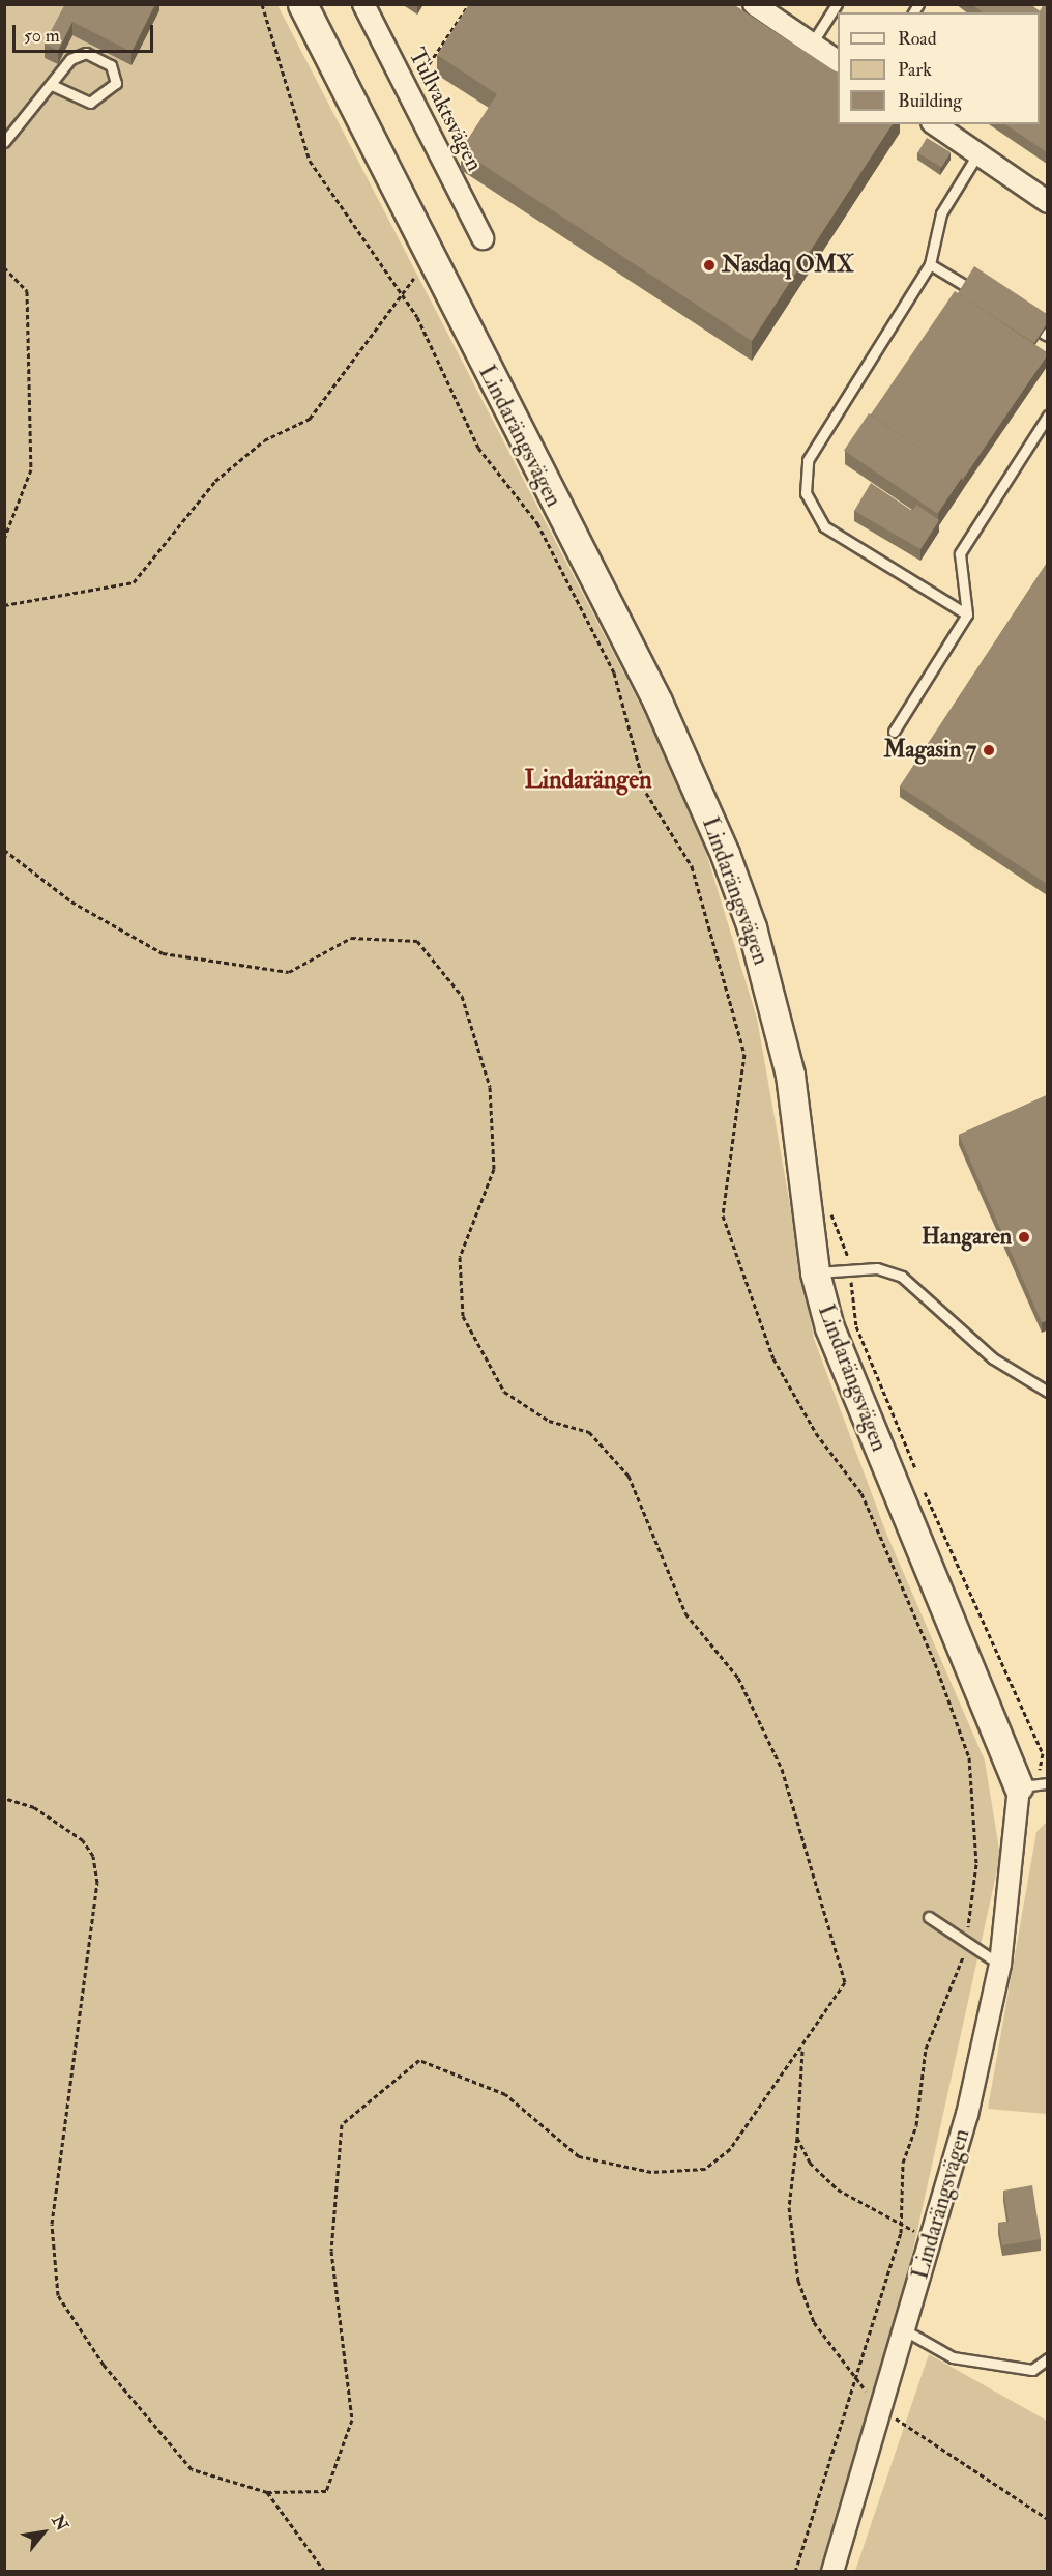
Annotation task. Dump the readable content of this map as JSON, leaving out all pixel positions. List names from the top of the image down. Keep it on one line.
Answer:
{"streets":{"street":["Tullvaktsvägen","Lindarängsvägen"]},"districts":["Lindarängen"],"places":["Nasdaq OMX","Magasin 7","Hangaren"],"legend":["Road","Park","Building"],"scale_bar":"50 m","north":"top right"}
